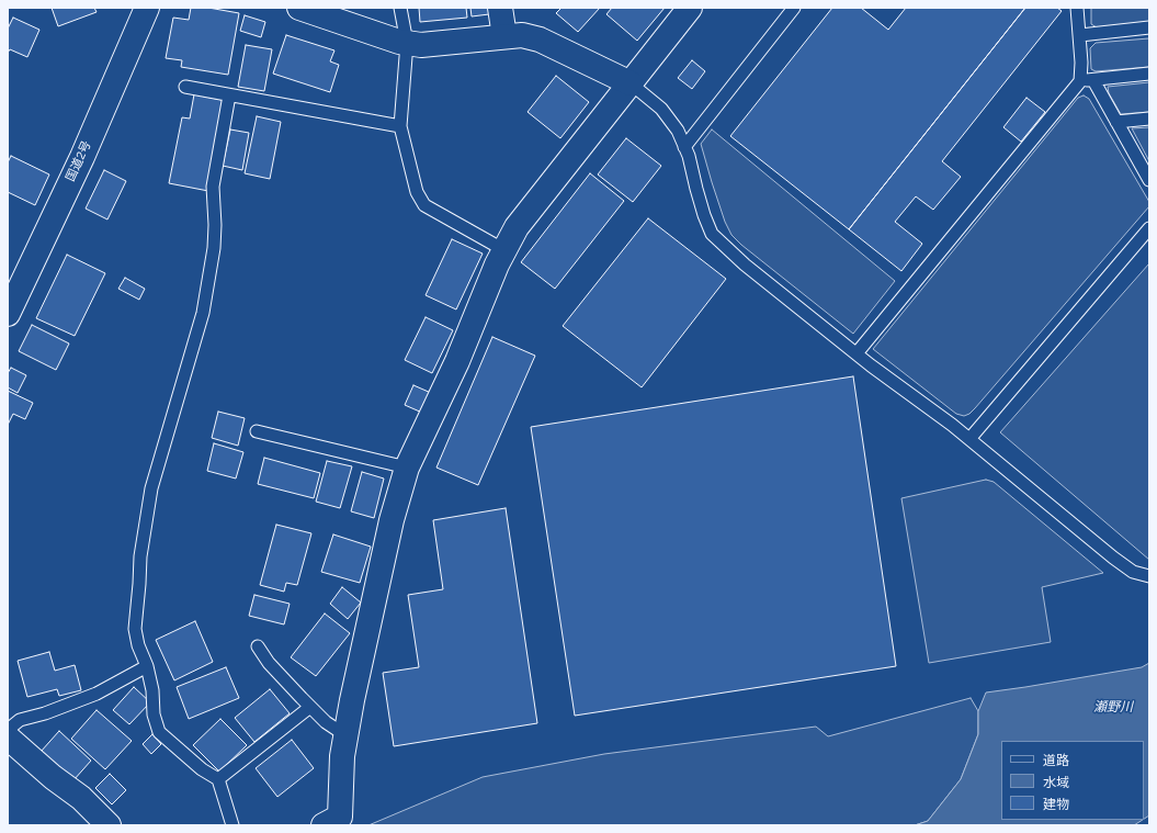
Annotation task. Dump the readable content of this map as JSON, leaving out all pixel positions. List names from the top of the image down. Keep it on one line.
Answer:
{"streets":{"main road":["国道2号"]},"water":["瀬野川"],"legend":["道路","水域","建物"]}
